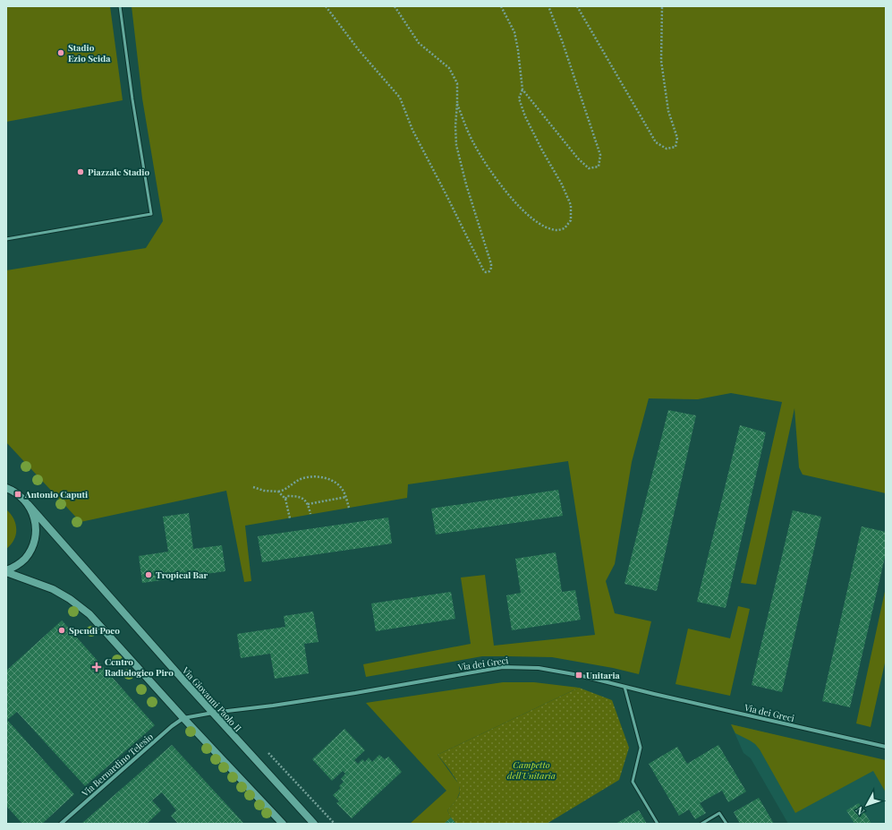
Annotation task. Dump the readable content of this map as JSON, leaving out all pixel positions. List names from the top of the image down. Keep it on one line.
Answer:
{"streets":{"street":["Via dei Greci","Via Giovanni Paolo II","Via Bernardino Telesio"]},"crossings":[["Via dei Greci","Via Giovanni Paolo II"],["Via dei Greci","Via Bernardino Telesio"]],"parks":["Campetto dell'Unitaria"],"places":{"other":["Stadio Ezio Scida","Piazzale Stadio","Tropical Bar","Spendi Poco"],"transit":["Antonio Caputi","Unitaria"],"health":["Centro Radiologico Piro"]},"north":"bottom left"}
